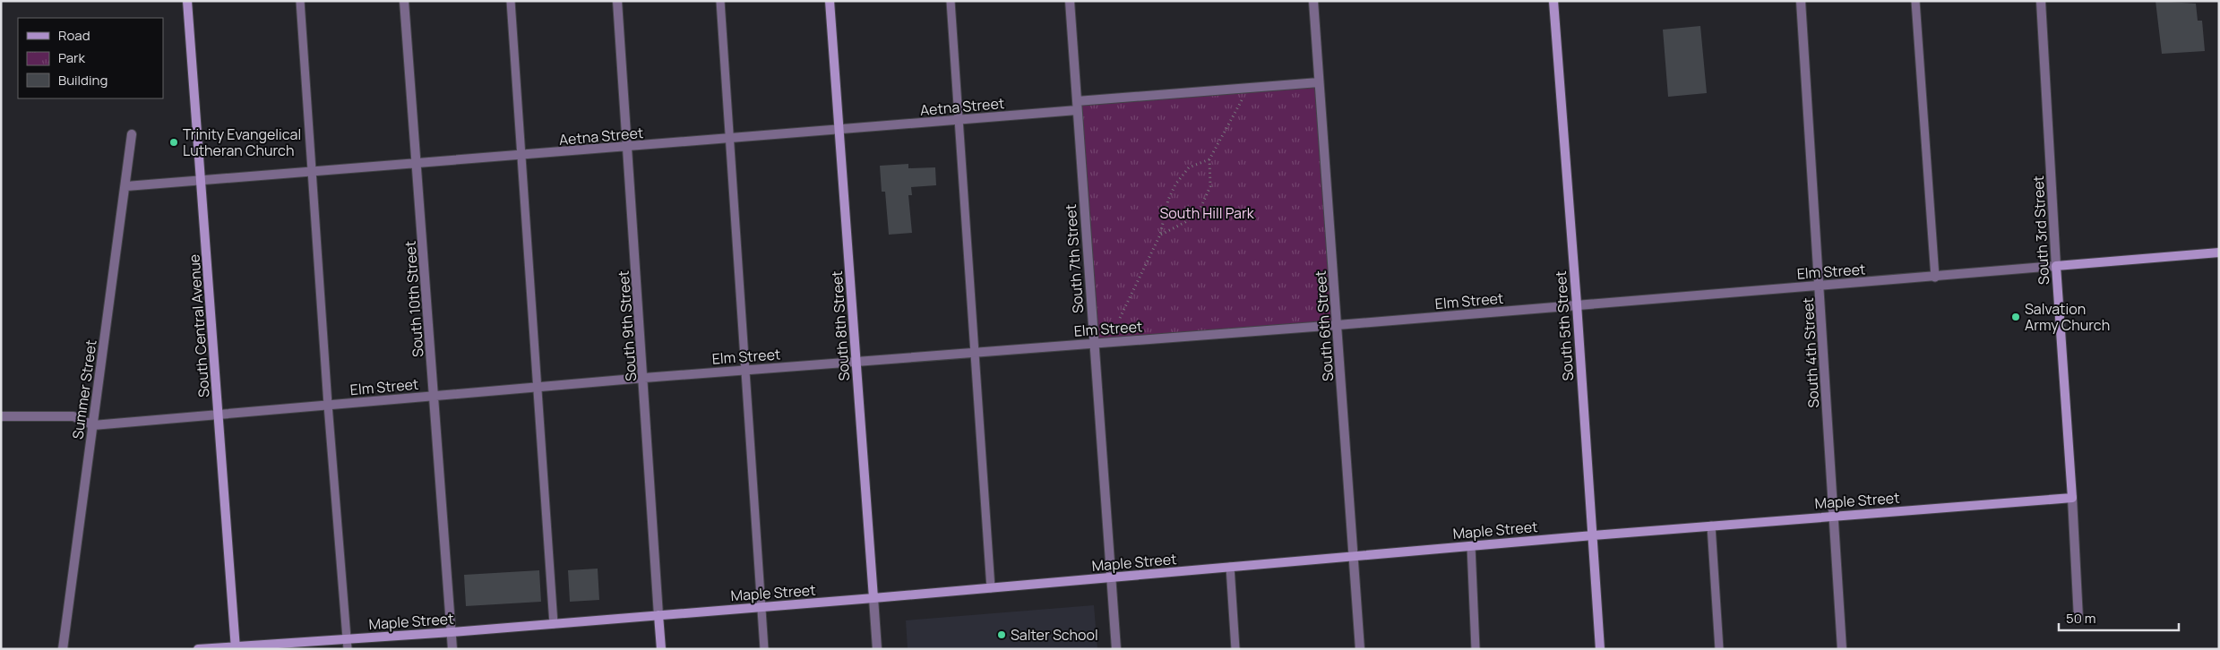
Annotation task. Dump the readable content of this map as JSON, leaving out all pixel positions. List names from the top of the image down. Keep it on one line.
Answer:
{"streets":{"street":["Aetna Street","South 3rd Street","South 7th Street","Elm Street","South 10th Street","South Central Avenue","South 9th Street","South 8th Street","South 6th Street","South 5th Street","South 4th Street","Summer Street","Maple Street"]},"crossings":[["Aetna Street","South 7th Street"],["Aetna Street","South 10th Street"],["Aetna Street","South Central Avenue"],["Aetna Street","South 9th Street"],["Aetna Street","South 8th Street"],["Aetna Street","South 6th Street"],["Aetna Street","Summer Street"],["South 3rd Street","Elm Street"],["South 3rd Street","Maple Street"],["South 7th Street","Elm Street"],["South 7th Street","Maple Street"],["Elm Street","South 10th Street"],["Elm Street","South Central Avenue"],["Elm Street","South 9th Street"],["Elm Street","South 8th Street"],["Elm Street","South 6th Street"],["Elm Street","South 5th Street"],["Elm Street","South 4th Street"],["Elm Street","Summer Street"],["South 10th Street","Maple Street"],["South Central Avenue","Maple Street"],["South 9th Street","Maple Street"],["South 8th Street","Maple Street"],["South 6th Street","Maple Street"],["South 5th Street","Maple Street"],["South 4th Street","Maple Street"]],"parks":["South Hill Park"],"places":["Trinity Evangelical Lutheran Church","Salvation Army Church","Salter School"],"legend":["Road","Park","Building"],"scale_bar":"50 m"}
